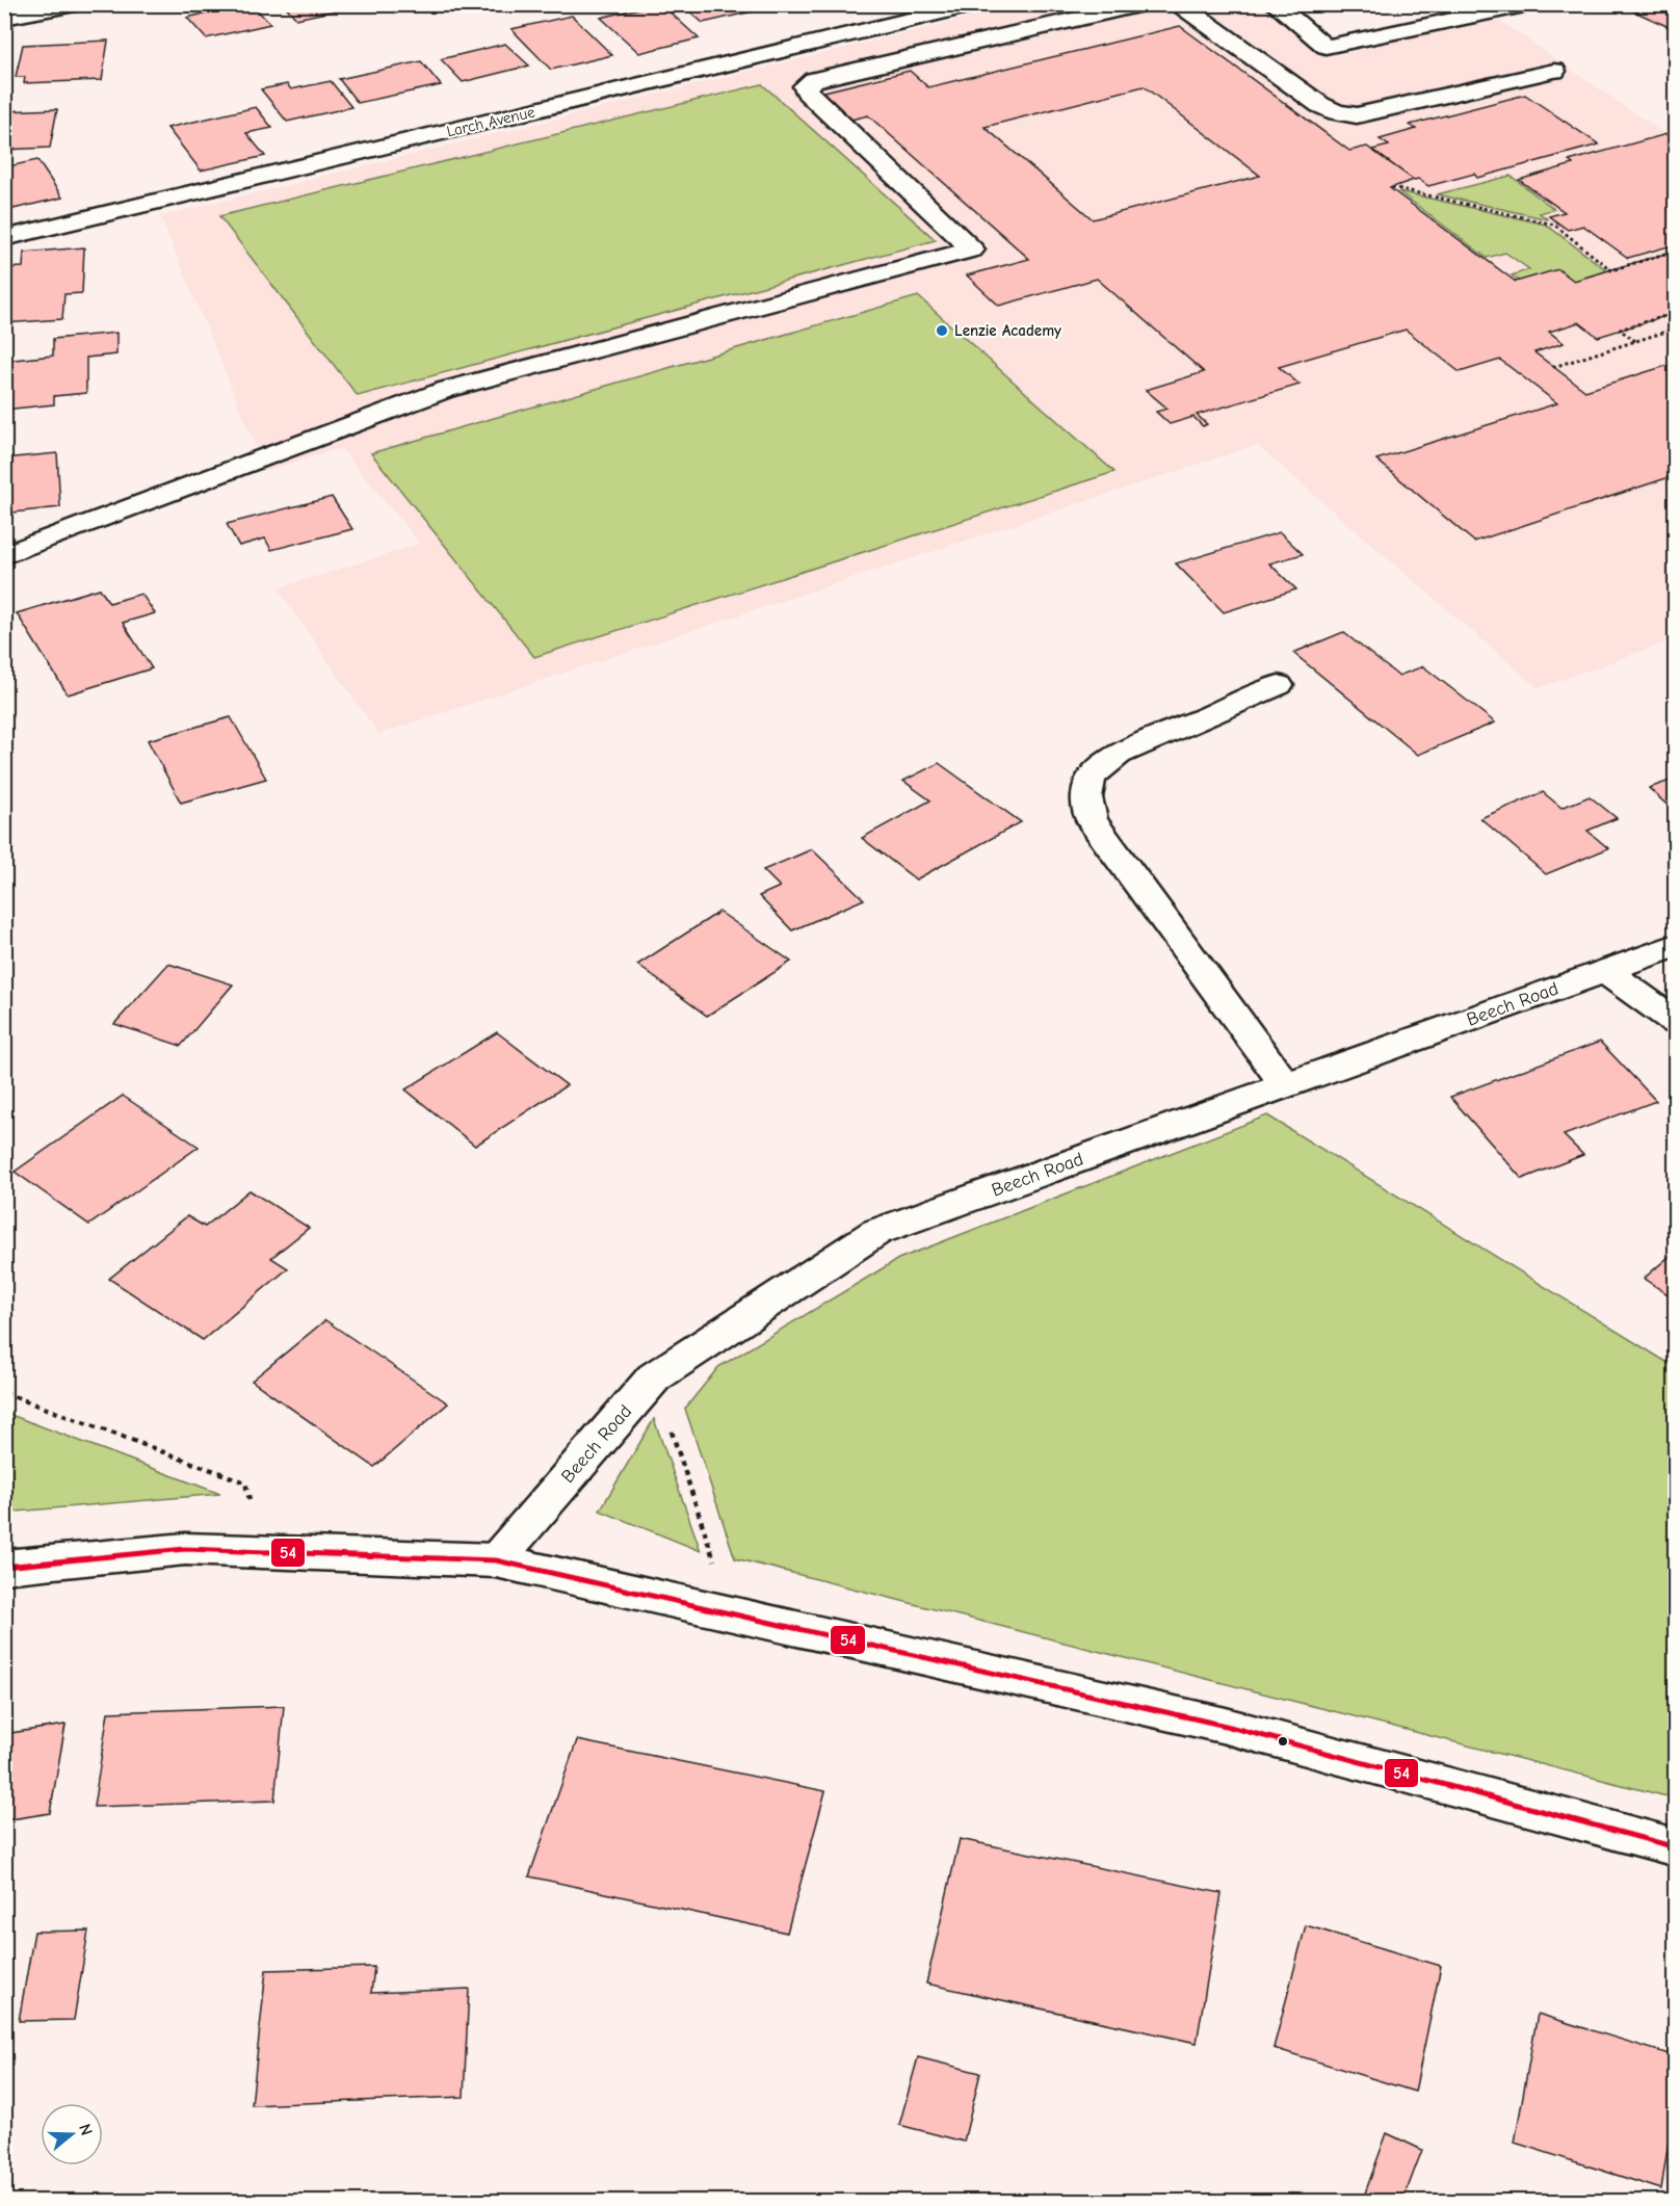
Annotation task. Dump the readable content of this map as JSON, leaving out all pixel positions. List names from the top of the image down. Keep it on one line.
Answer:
{"streets":{"street":["Larch Avenue","Beech Road"]},"places":["Lenzie Academy"],"lines":["transit line 54"],"north":"right"}
